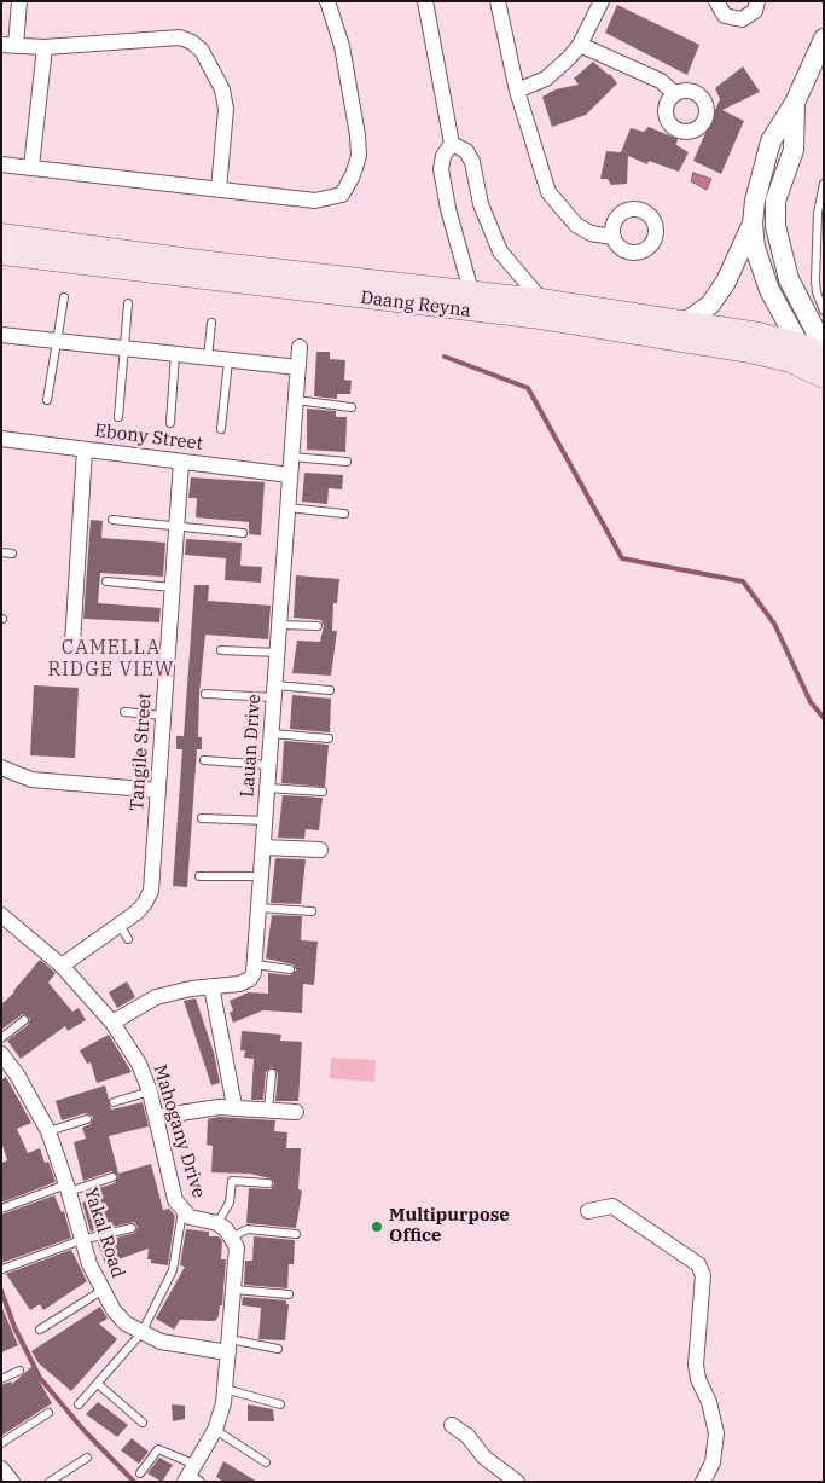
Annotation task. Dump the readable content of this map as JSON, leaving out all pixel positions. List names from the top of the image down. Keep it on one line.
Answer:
{"streets":{"main road":["Daang Reyna"],"street":["Ebony Street","Lauan Drive","Tangile Street","Mahogany Drive","Yakal Road"]},"crossings":[["Ebony Street","Lauan Drive"],["Ebony Street","Tangile Street"],["Tangile Street","Mahogany Drive"]],"districts":["CAMELLA RIDGE VIEW"],"places":["Multipurpose Office"]}
